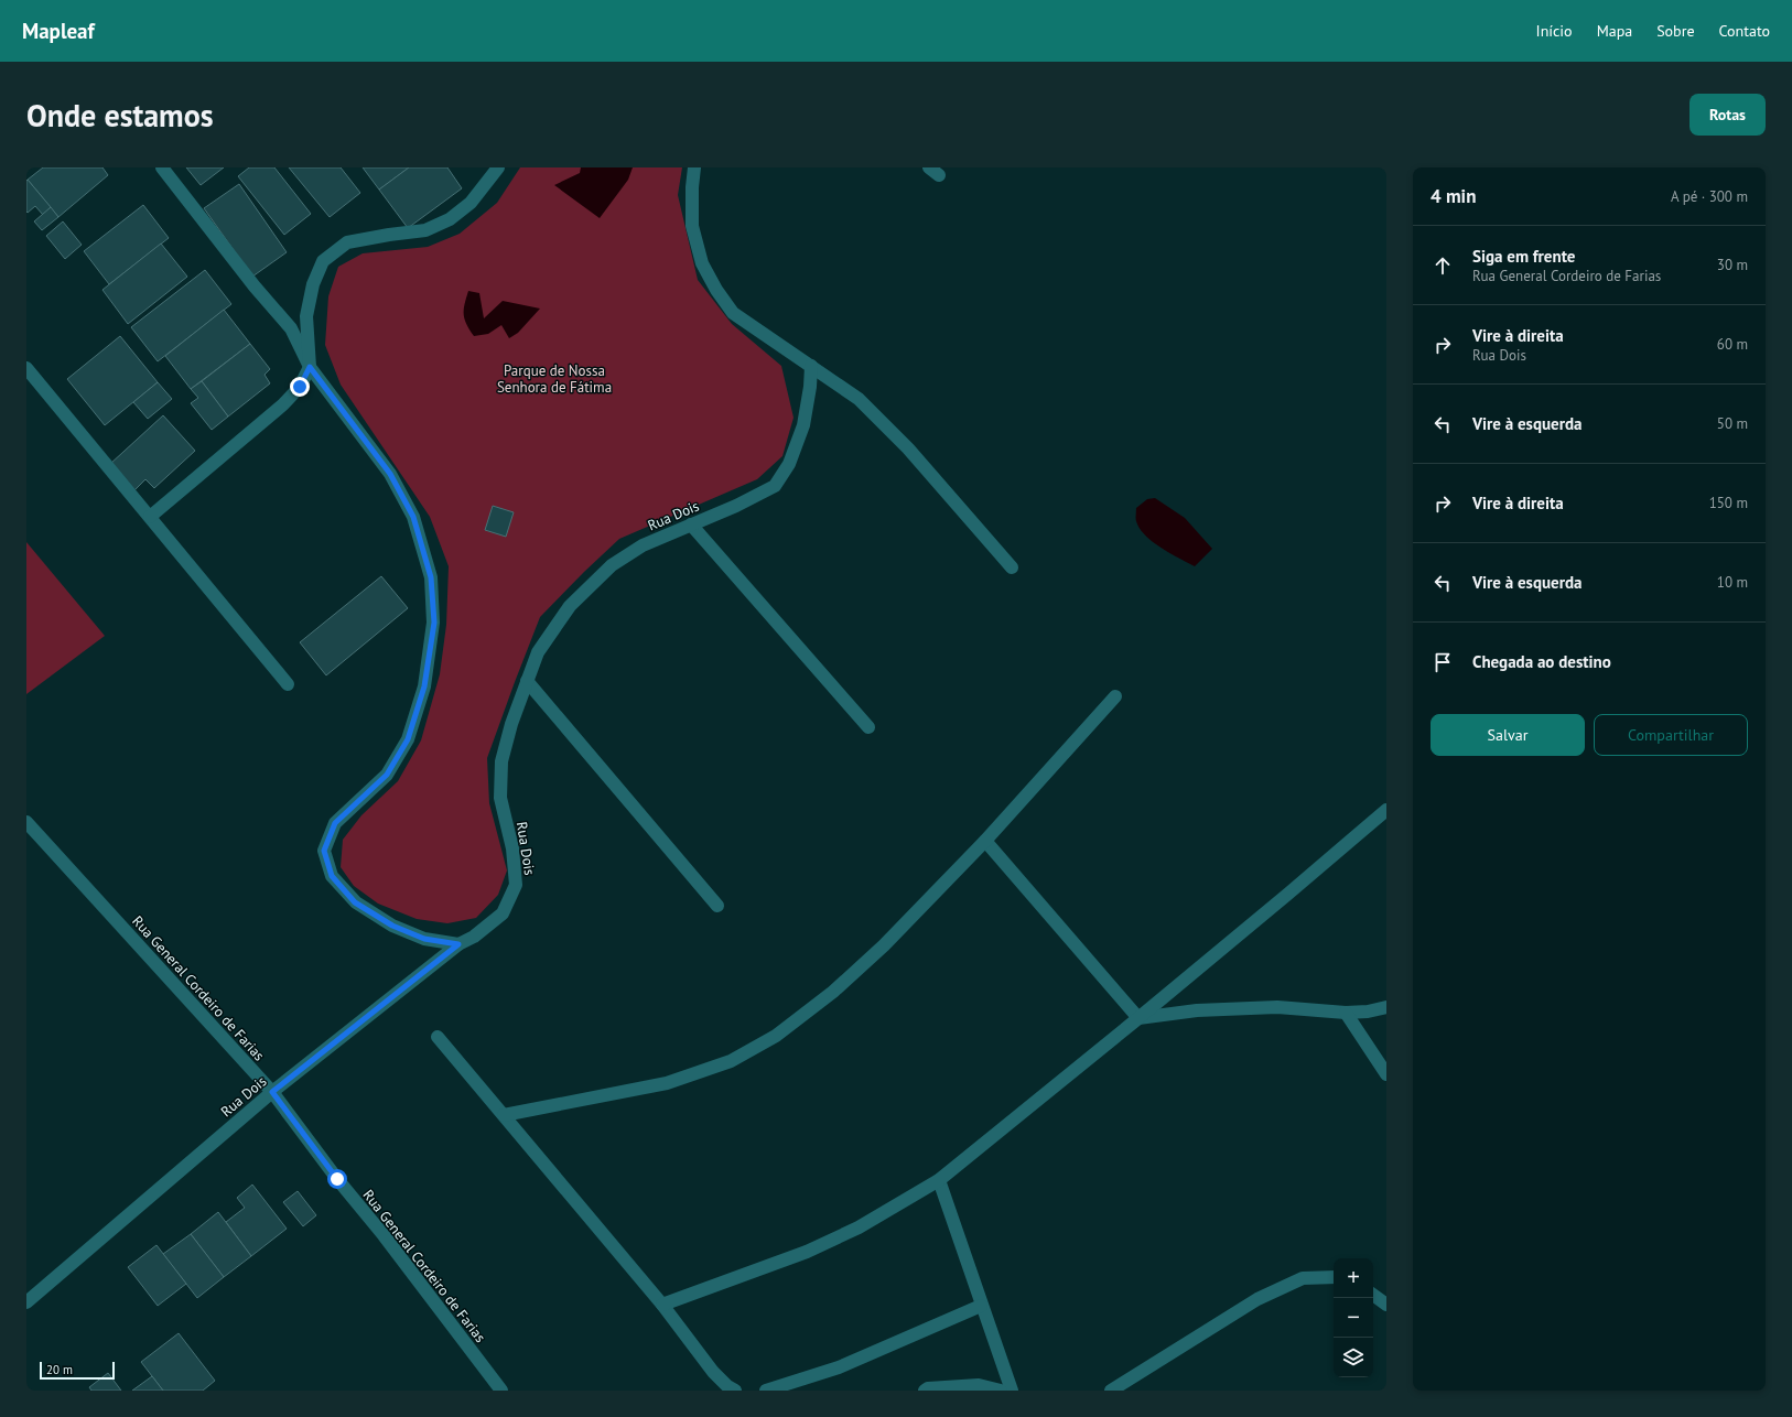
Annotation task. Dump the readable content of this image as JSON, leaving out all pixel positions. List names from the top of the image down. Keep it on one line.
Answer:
{"streets":{"street":["Rua Dois","Rua General Cordeiro de Farias"]},"crossings":[["Rua Dois","Rua General Cordeiro de Farias"]],"parks":["Parque de Nossa Senhora de Fátima"],"scale_bar":"20 m","page":{"header":"Mapleaf","nav":["Início","Mapa","Sobre","Contato"],"buttons":["Rotas",["Salvar","Compartilhar"]],"title":"Onde estamos","heading":["4 min","A pé · 300 m"],"list":[["Siga em frente","Rua General Cordeiro de Farias","30 m"],["Vire à direita","Rua Dois","60 m"],["Vire à esquerda","50 m"],["Vire à direita","150 m"],["Vire à esquerda","10 m"],"Chegada ao destino"],"map_buttons":["+","−"],"scale":"20 m"}}
